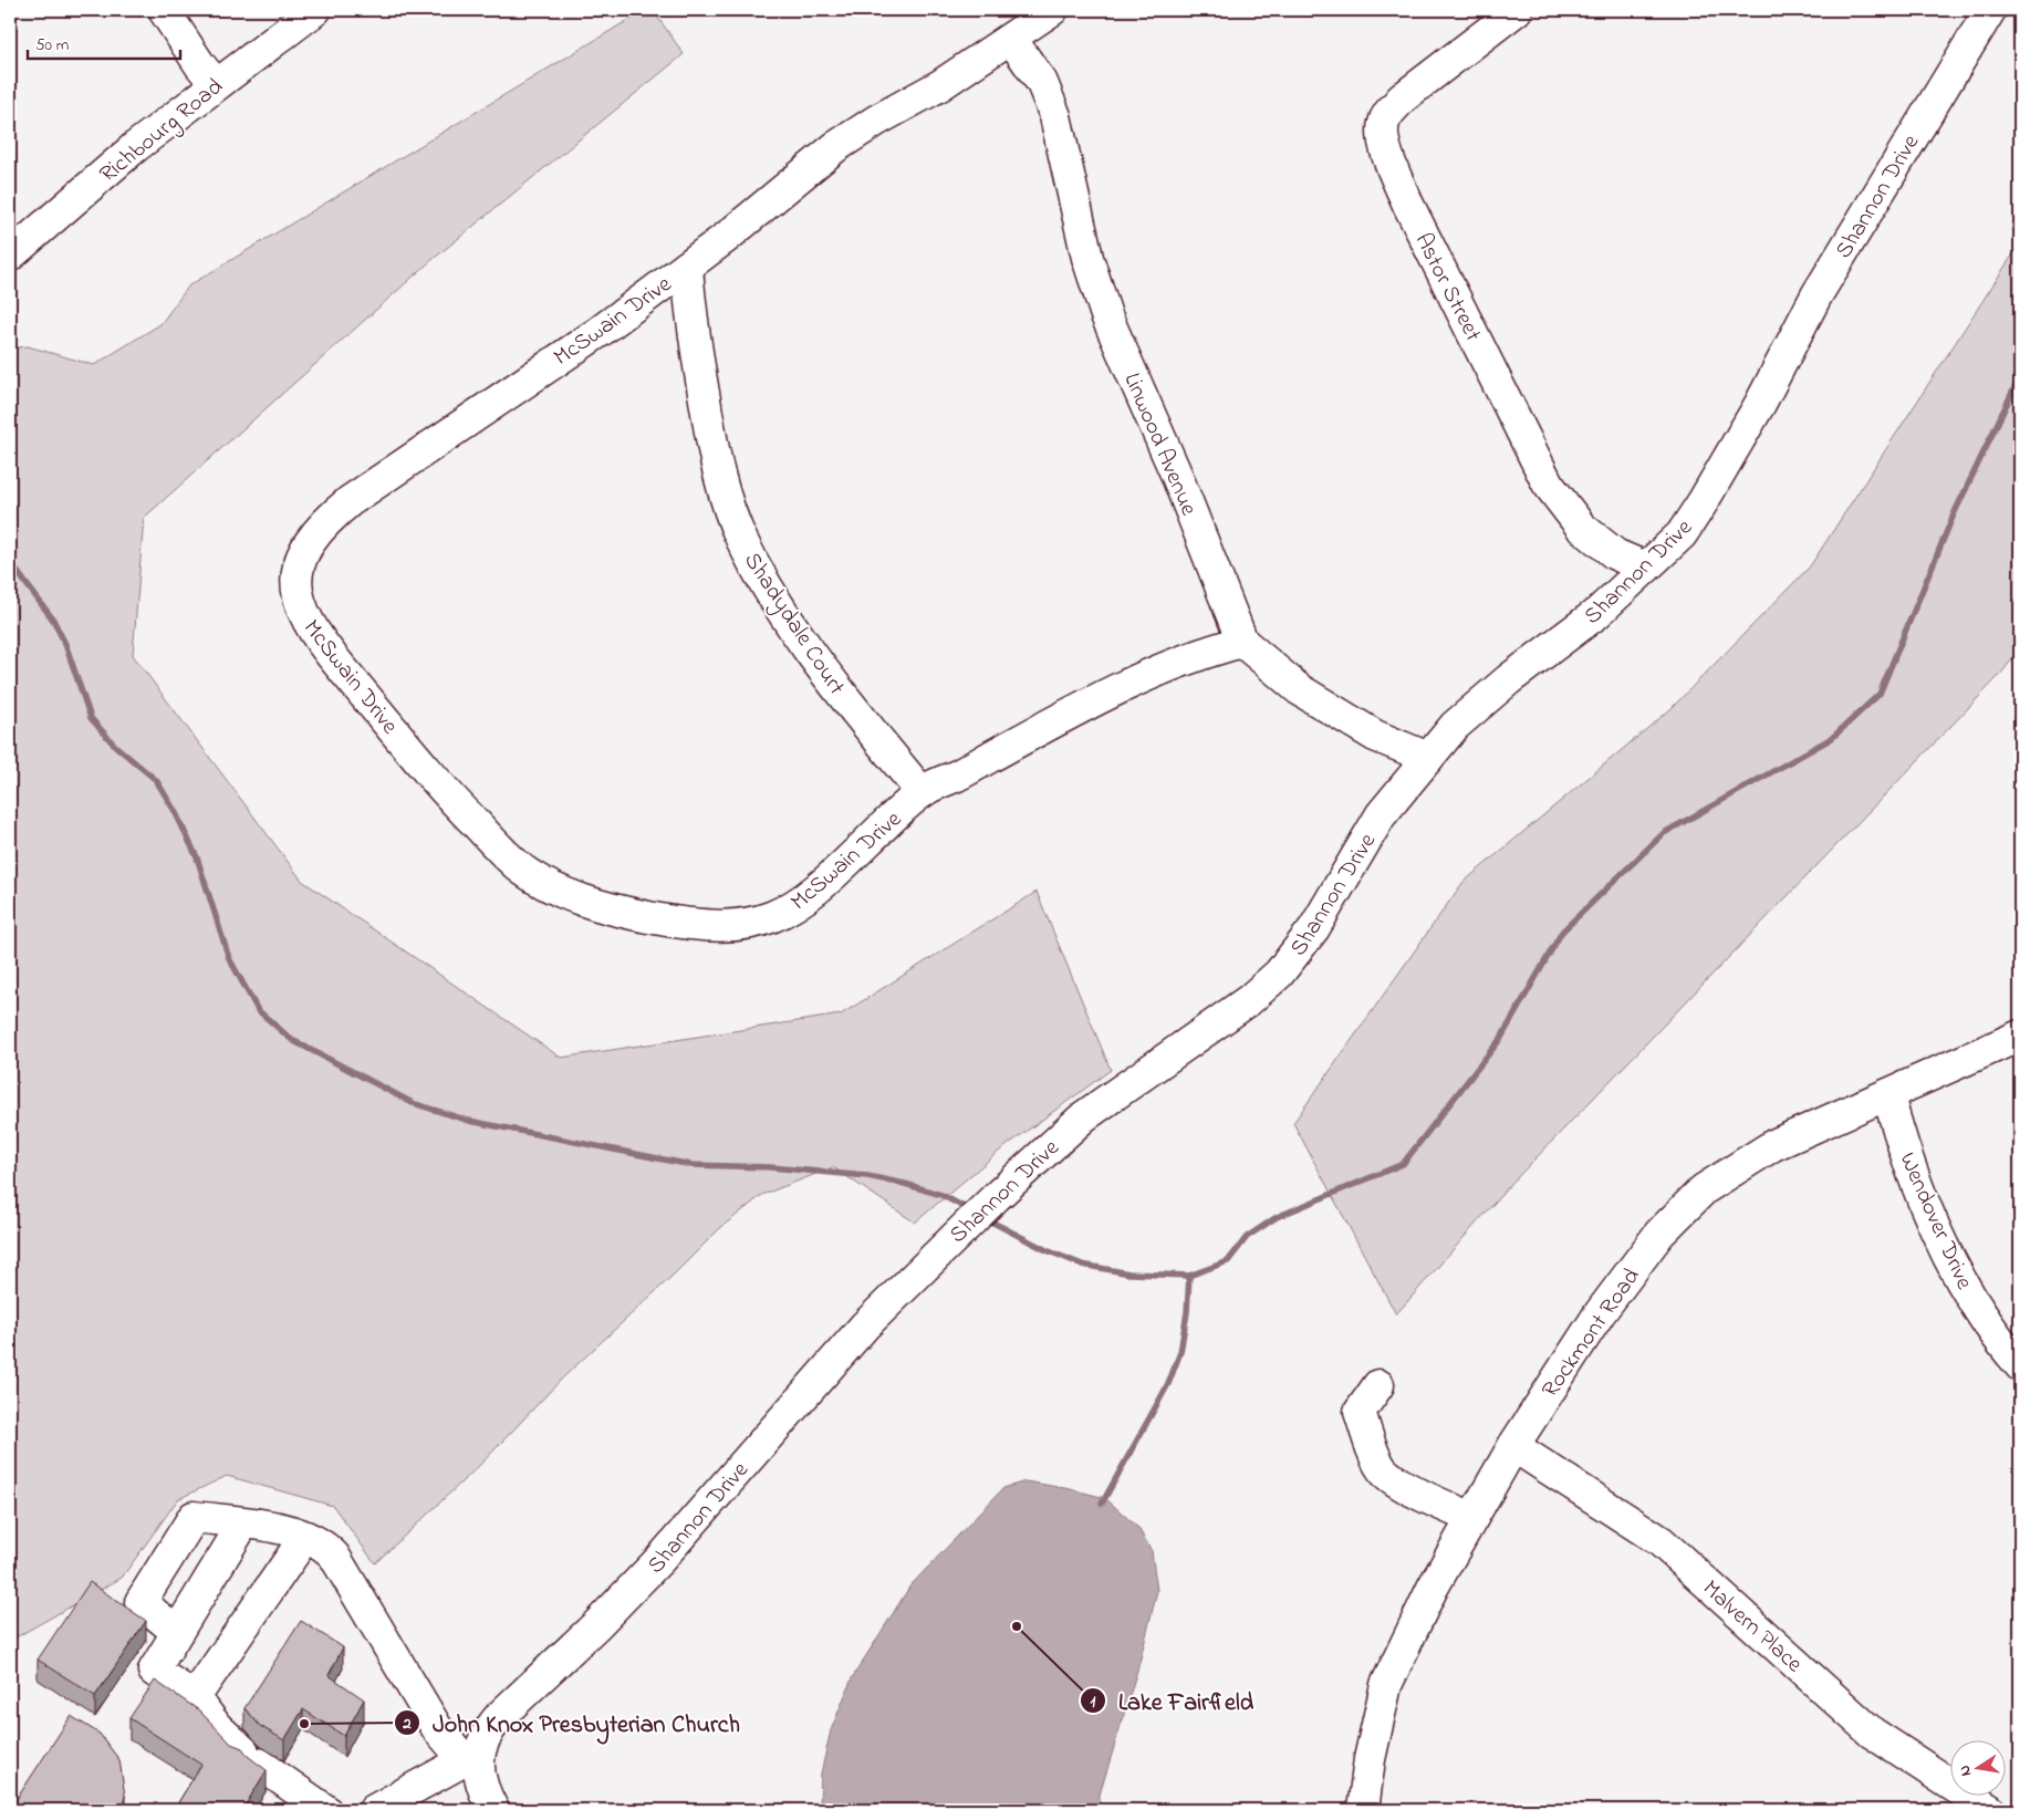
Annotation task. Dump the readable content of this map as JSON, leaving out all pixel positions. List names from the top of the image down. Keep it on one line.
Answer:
{"streets":{"street":["Richbourg Road","Shannon Drive","Astor Street","McSwain Drive","Linwood Avenue","Shadydale Court","Wendover Drive","Rockmont Road","Malvern Place"]},"crossings":[["Shannon Drive","Astor Street"],["Shannon Drive","Linwood Avenue"],["McSwain Drive","Linwood Avenue"],["McSwain Drive","Shadydale Court"],["Wendover Drive","Rockmont Road"],["Rockmont Road","Malvern Place"]],"places":["Lake Fairfield","John Knox Presbyterian Church"],"scale_bar":"50 m","north":"left"}
